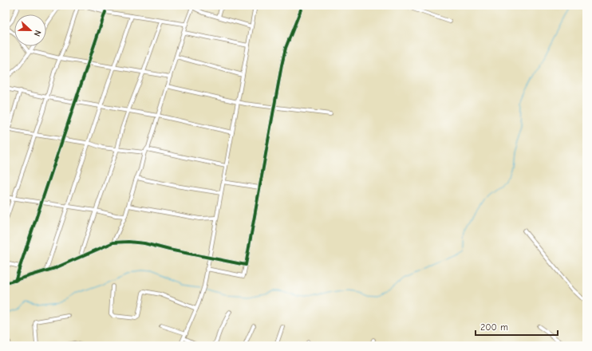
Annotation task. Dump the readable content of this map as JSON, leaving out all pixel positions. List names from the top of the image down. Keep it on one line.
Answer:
{"scale_bar":"200 m","north":"right"}
